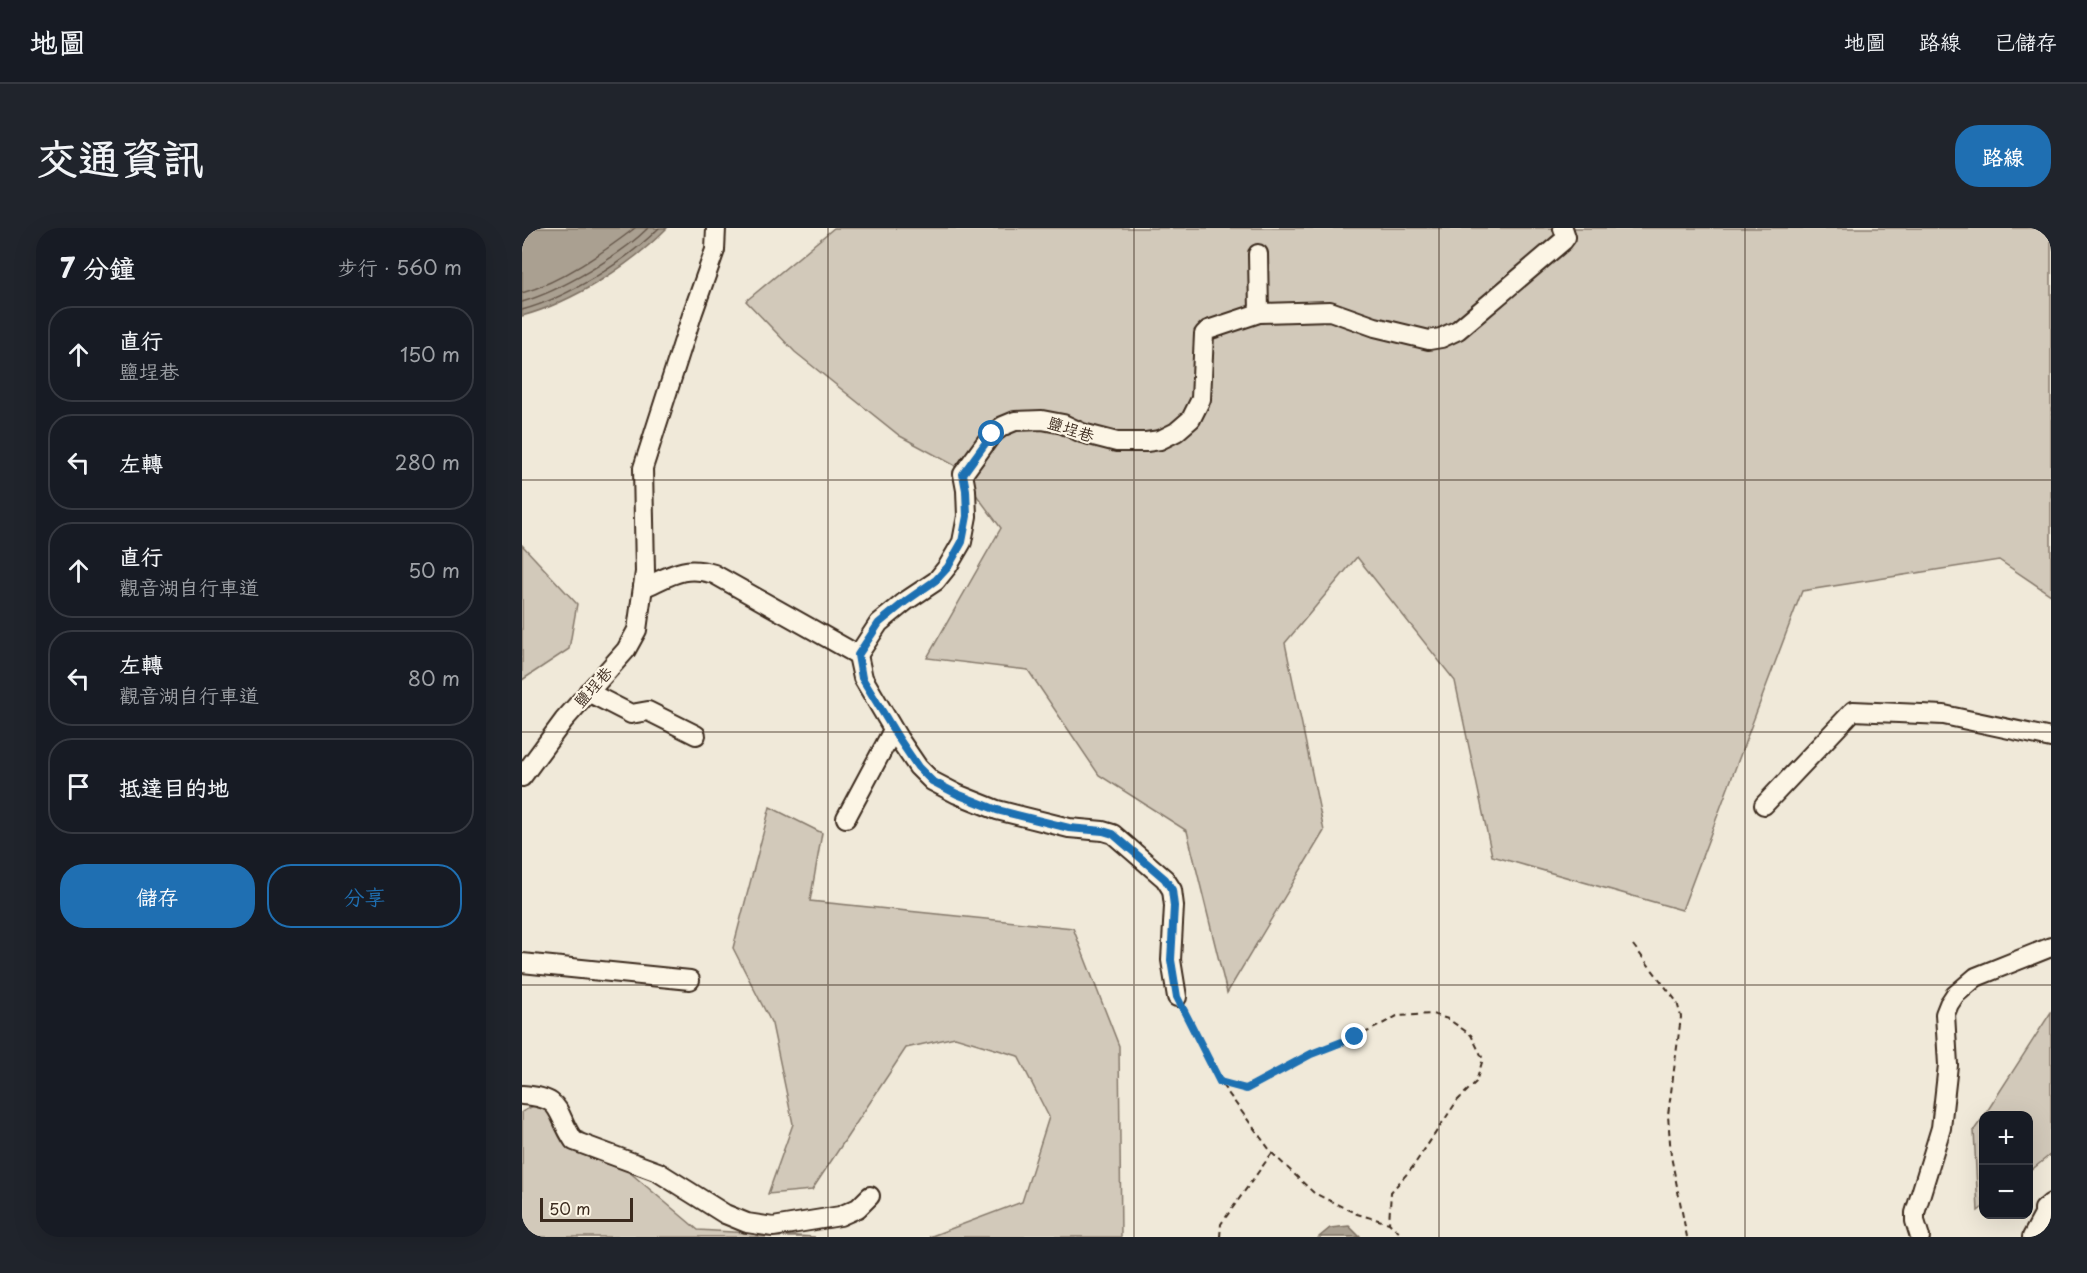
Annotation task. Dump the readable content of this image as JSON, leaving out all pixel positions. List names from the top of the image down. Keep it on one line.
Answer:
{"streets":{"street":["鹽埕巷"]},"scale_bar":"50 m","page":{"header":"地圖","nav":["地圖","路線","已儲存"],"title":"交通資訊","buttons":["路線",["儲存","分享"]],"heading":["7 分鐘","步行 · 560 m"],"list":[["直行","鹽埕巷","150 m"],["左轉","280 m"],["直行","觀音湖自行車道","50 m"],["左轉","觀音湖自行車道","80 m"],"抵達目的地"],"map_buttons":["+","−"],"scale":"50 m"}}
